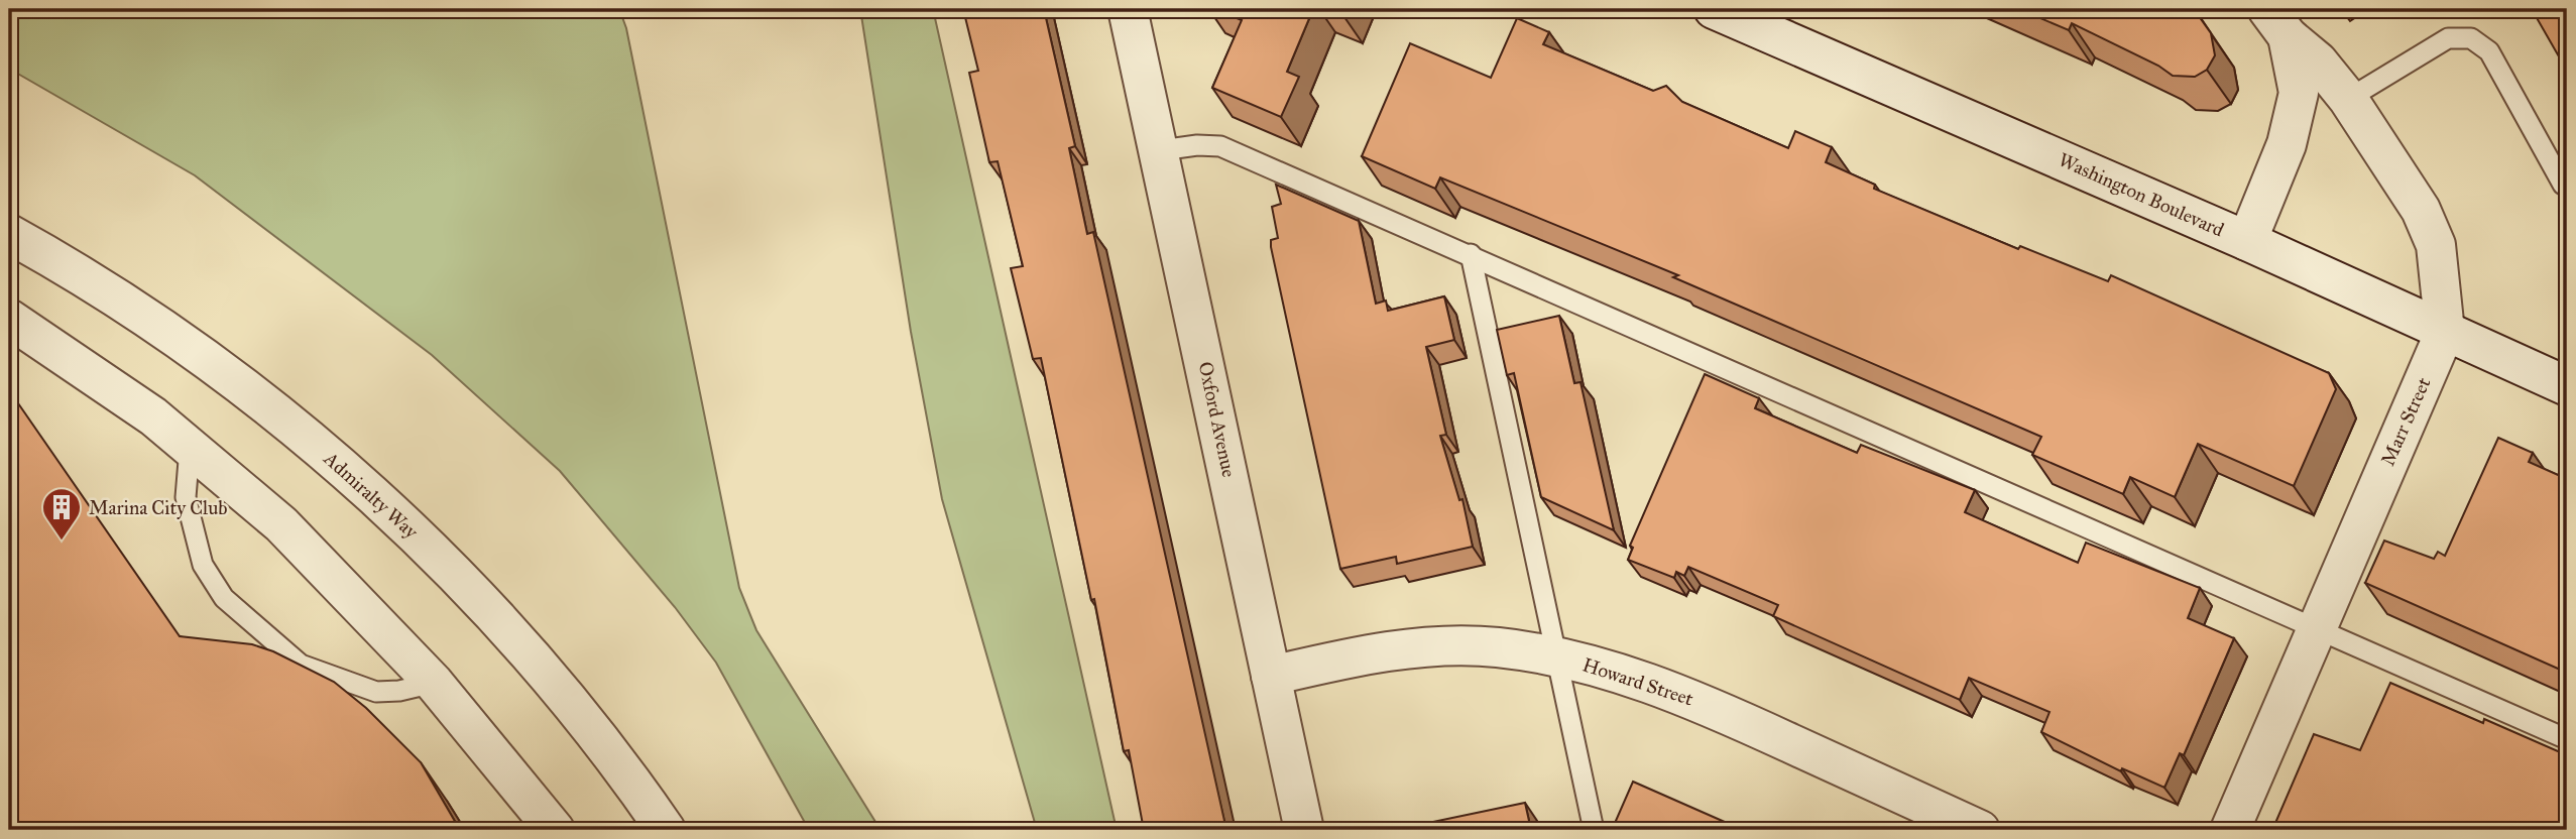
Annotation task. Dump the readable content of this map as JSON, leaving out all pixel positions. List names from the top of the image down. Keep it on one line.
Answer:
{"streets":{"street":["Washington Boulevard","Oxford Avenue","Marr Street","Admiralty Way","Howard Street"]},"crossings":[["Washington Boulevard","Marr Street"],["Oxford Avenue","Howard Street"]],"places":{"building":["Marina City Club"]}}
